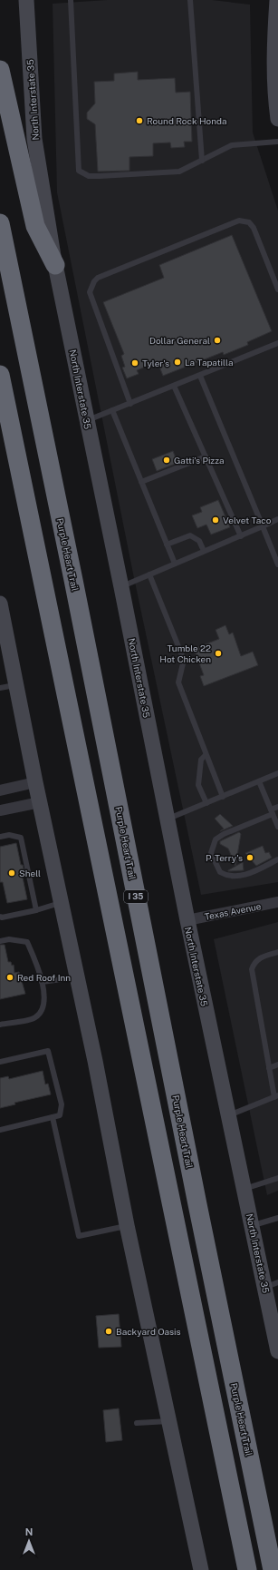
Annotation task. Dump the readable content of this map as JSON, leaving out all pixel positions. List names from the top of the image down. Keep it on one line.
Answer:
{"streets":{"highway":["Purple Heart Trail","I 35"],"main road":["North Interstate 35"],"street":["Texas Avenue"]},"crossings":[["North Interstate 35","Texas Avenue"]],"places":["Round Rock Honda","Dollar General","La Tapatilla","Tyler's","Gatti's Pizza","Velvet Taco","Tumble 22 Hot Chicken","P. Terry's","Shell","Red Roof Inn","Backyard Oasis"],"north":"top"}
